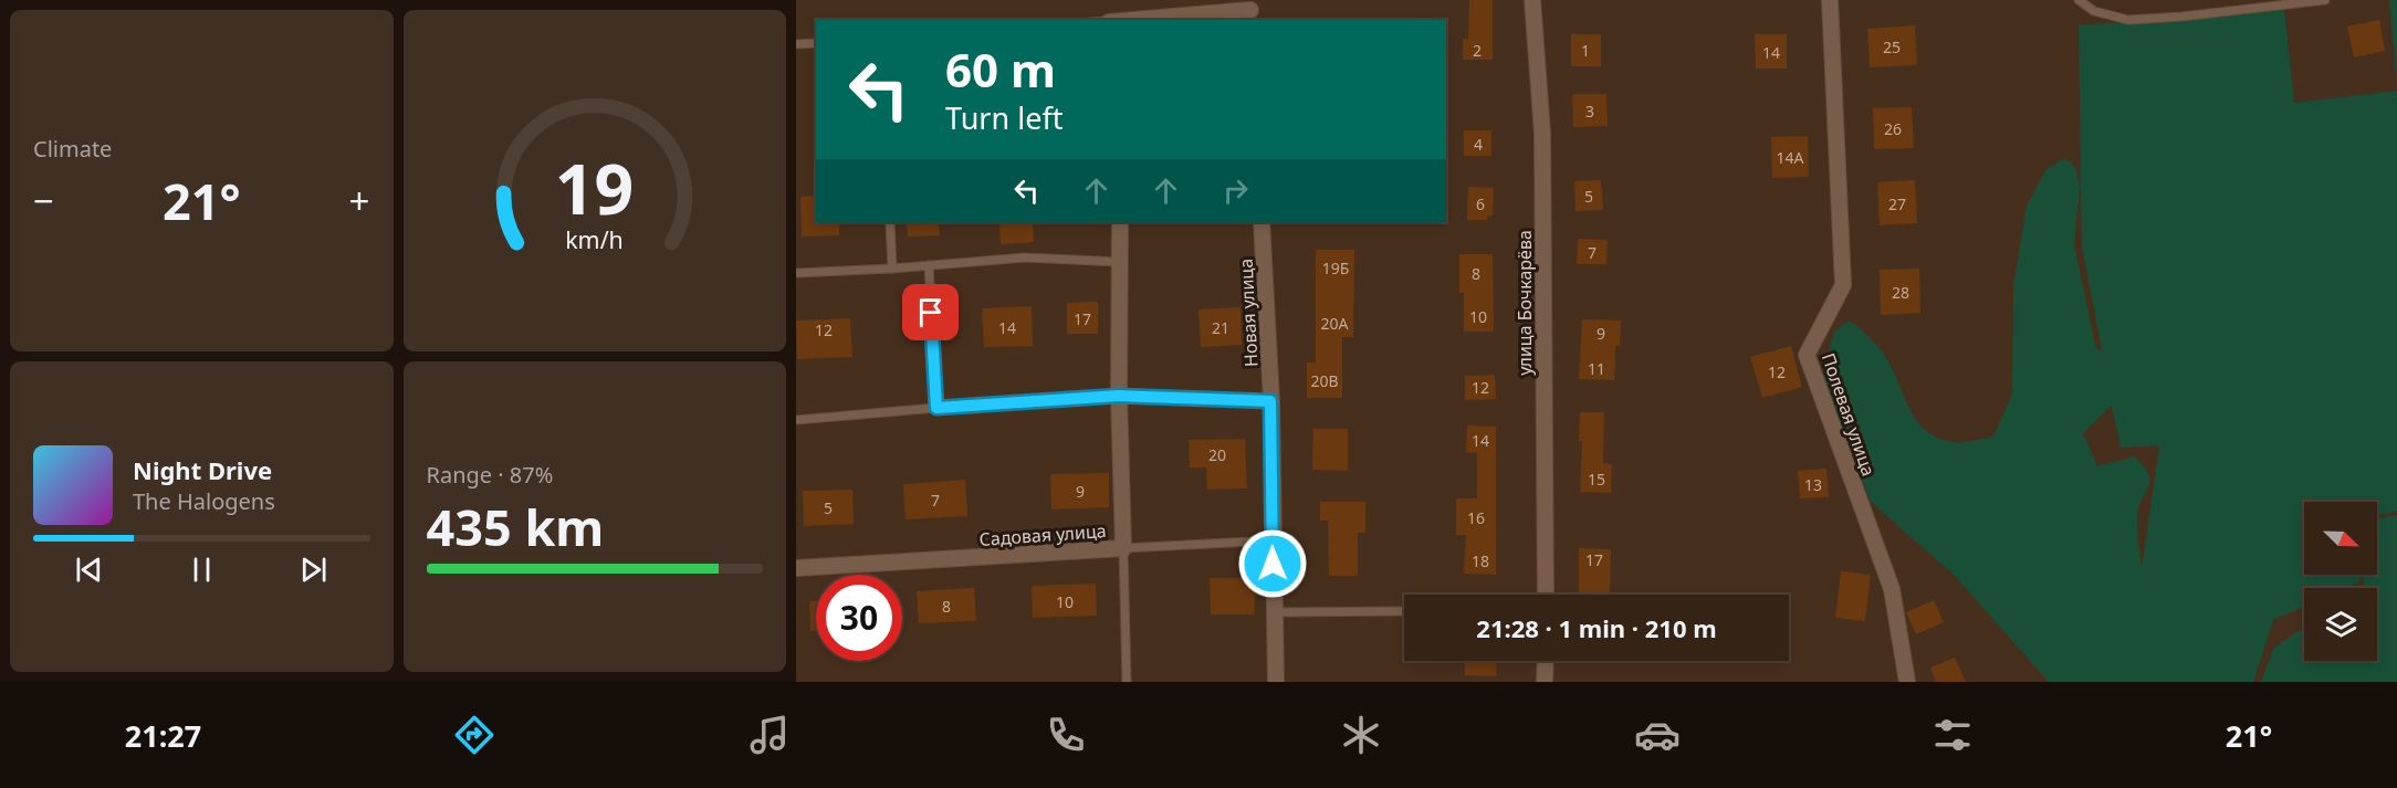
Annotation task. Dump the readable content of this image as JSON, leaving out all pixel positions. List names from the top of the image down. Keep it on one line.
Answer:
{"streets":{"street":["улица Бочкарёва","Новая улица","Полевая улица","Садовая улица"]},"house_numbers":["25","2","1","14","3","26","4","14А","5","6","27","7","19Б","8","28","10","17","20А","14","21","12","9","11","12","20В","12","14","20","15","13","9","7","5","16","17","18","10","8"],"north":"bottom right","page":{"tile":["Climate",["Range · 87%","435 km"]],"turn":["60 m","Turn left"],"heat":["−","21°","+"],"song":["Night Drive","The Halogens"],"limit":"30","trip":"21:28 · 1 min · 210 m","tabs":["21:27","21°"],"gauge":["19","km/h"]}}
